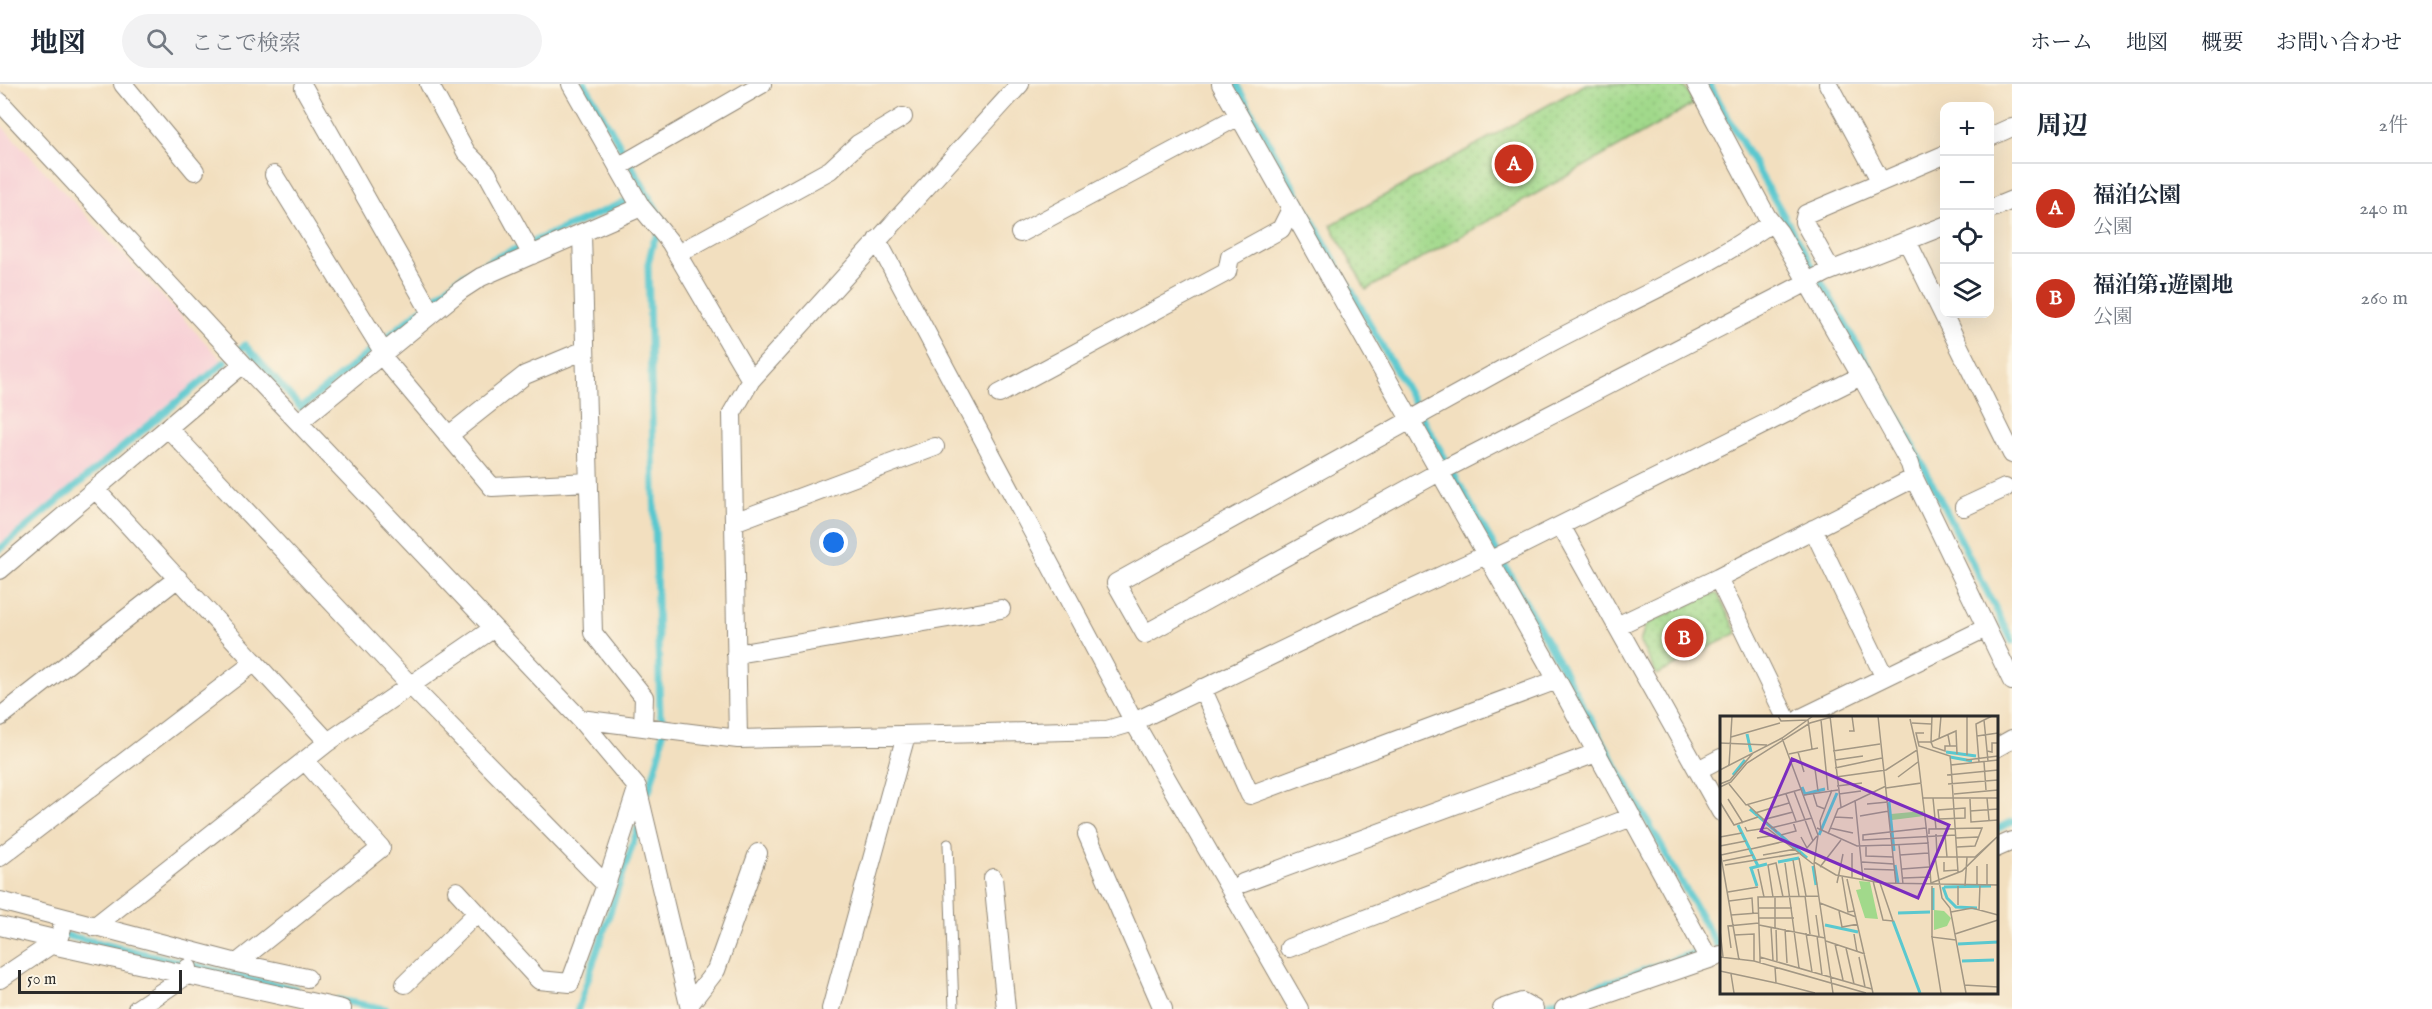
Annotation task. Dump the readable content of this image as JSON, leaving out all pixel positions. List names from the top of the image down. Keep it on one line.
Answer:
{"scale_bar":"50 m","page":{"header":"地図","search":"ここで検索","nav":["ホーム","地図","概要","お問い合わせ"],"heading":["周辺","2件"],"map_buttons":["+","−"],"pins":["A","B"],"list":[{"mark":"A","name":"福泊公園","note":"公園","value":"240 m"},{"mark":"B","name":"福泊第1遊園地","note":"公園","value":"260 m"}],"scale":"50 m"}}
